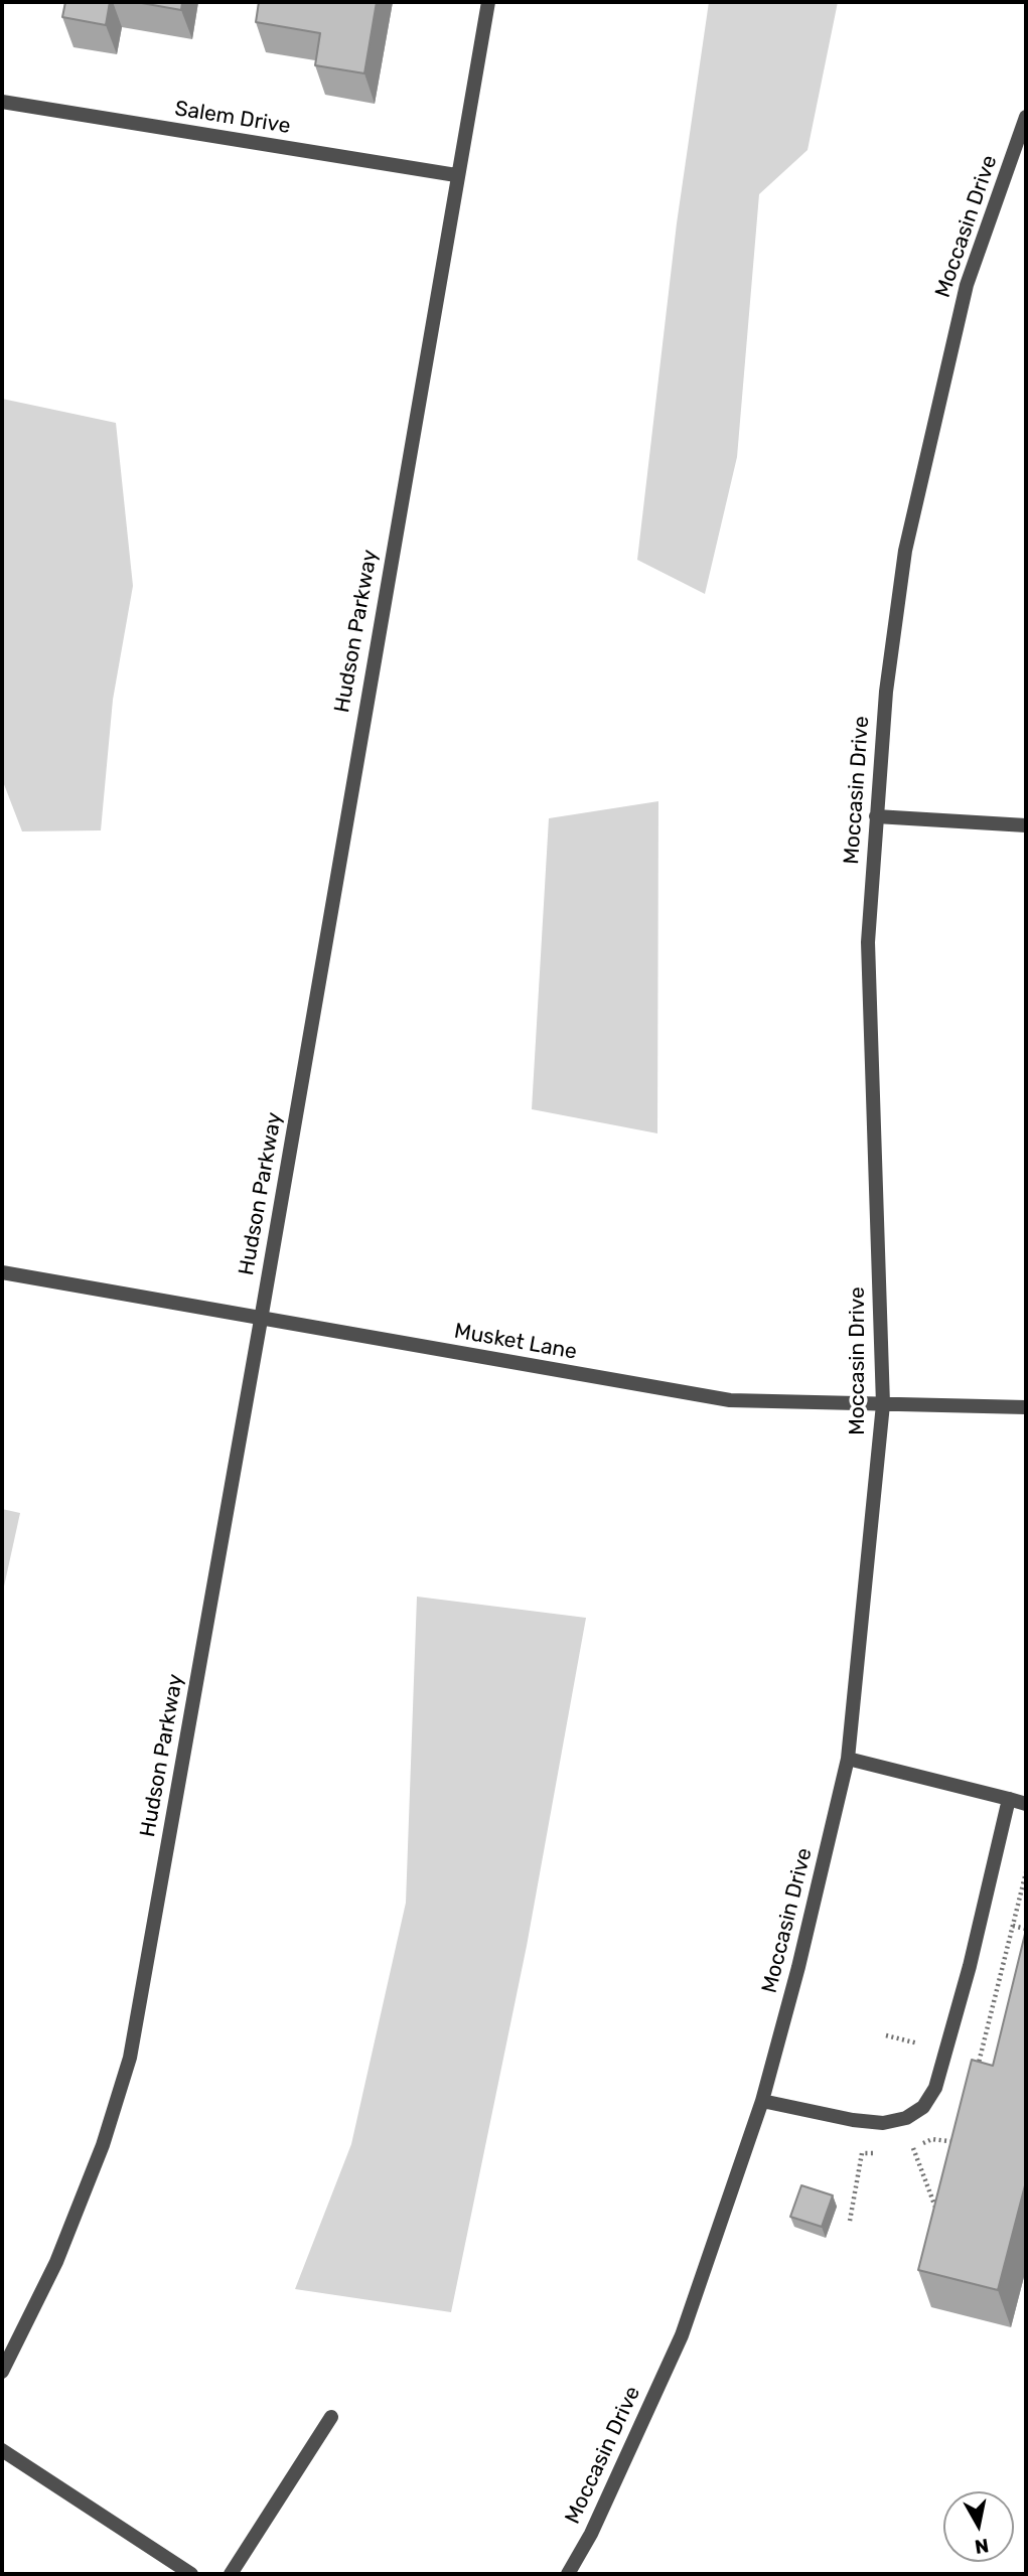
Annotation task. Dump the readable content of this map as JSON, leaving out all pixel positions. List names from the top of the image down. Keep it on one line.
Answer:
{"streets":{"street":["Salem Drive","Moccasin Drive","Hudson Parkway","Musket Lane"]},"crossings":[["Salem Drive","Hudson Parkway"],["Moccasin Drive","Musket Lane"],["Hudson Parkway","Musket Lane"]],"north":"bottom"}
